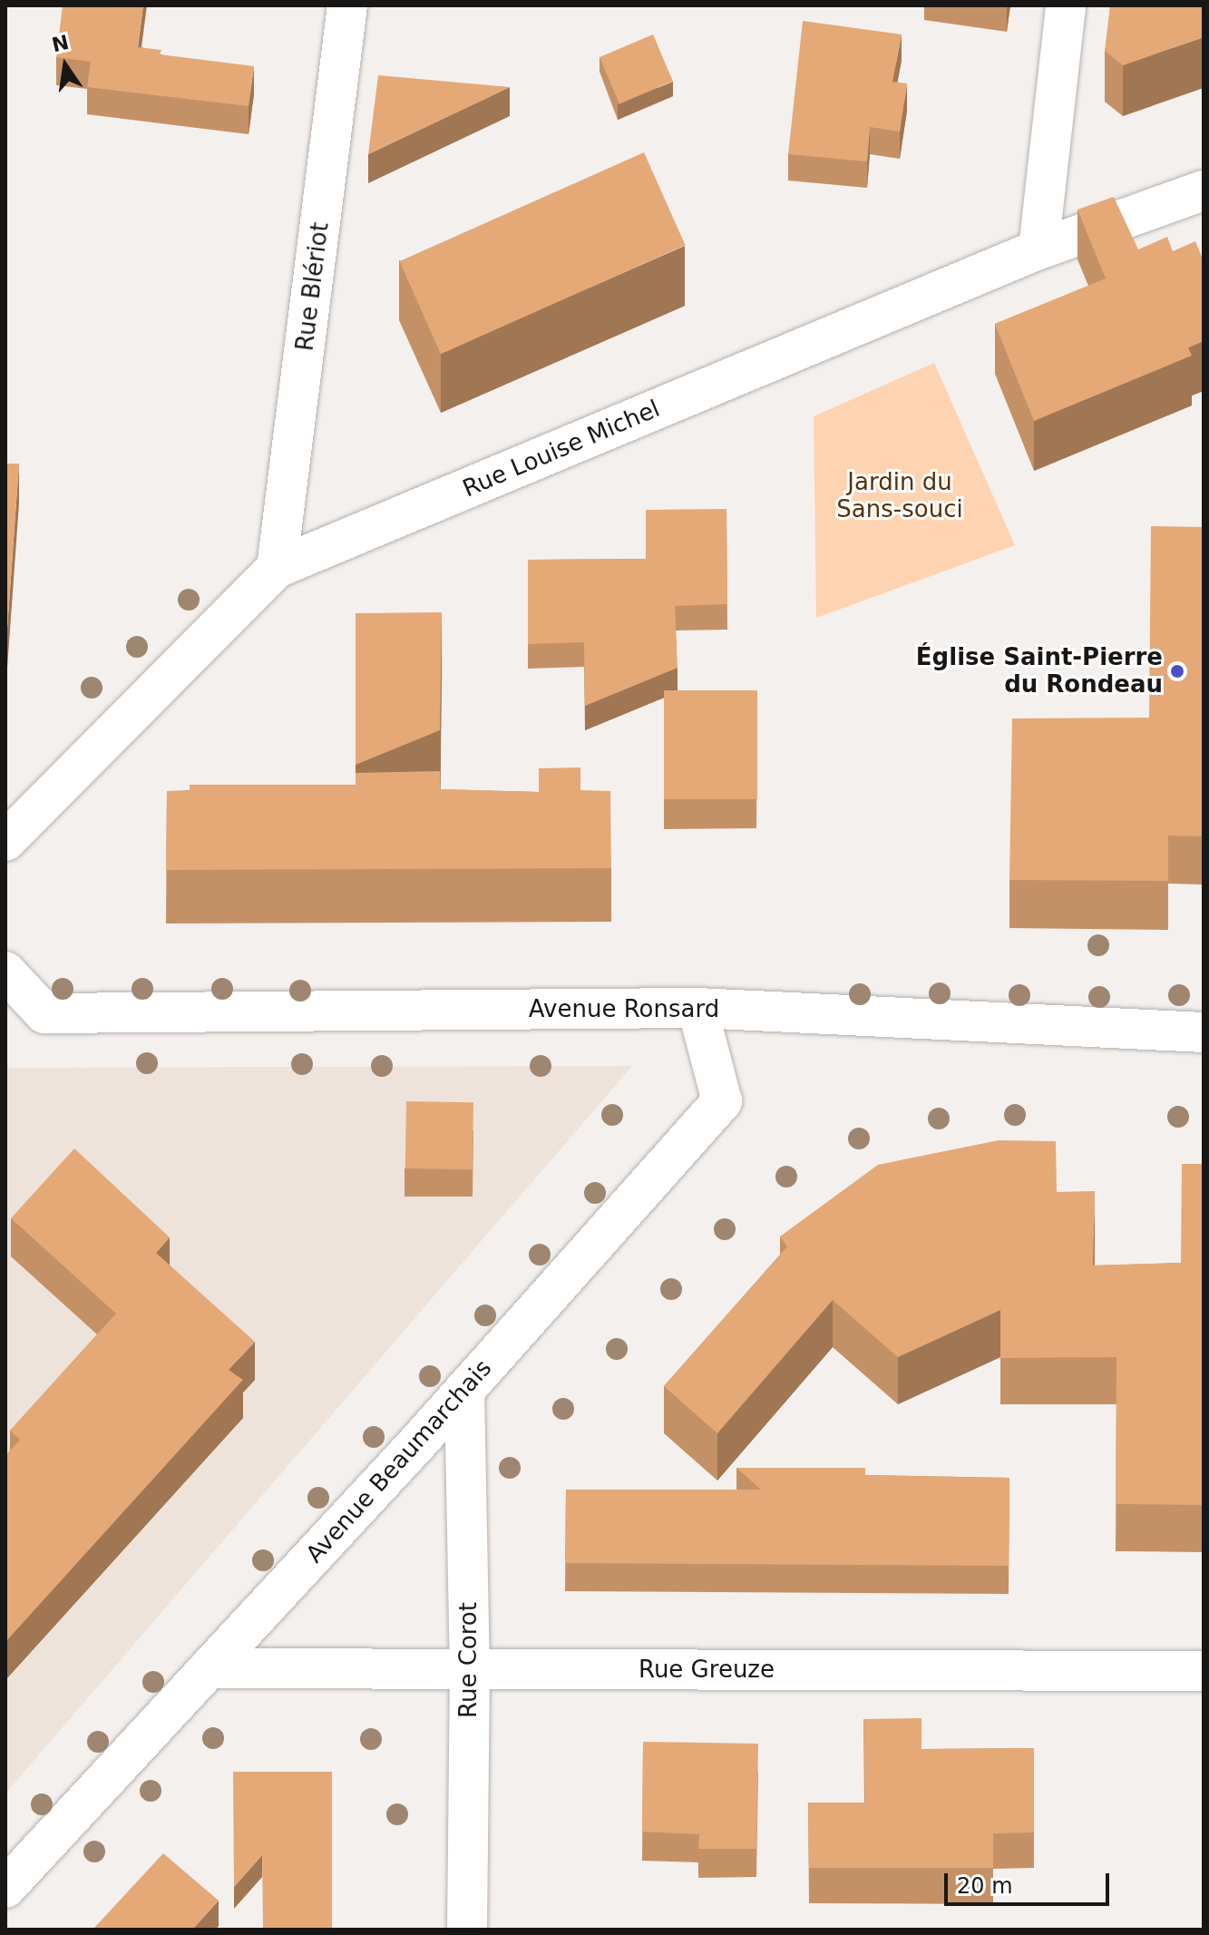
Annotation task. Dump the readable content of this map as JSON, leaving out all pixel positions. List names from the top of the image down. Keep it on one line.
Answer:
{"streets":{"street":["Rue Blériot","Rue Louise Michel","Avenue Ronsard","Avenue Beaumarchais","Rue Corot","Rue Greuze"]},"crossings":[["Rue Blériot","Rue Louise Michel"],["Avenue Ronsard","Avenue Beaumarchais"],["Avenue Beaumarchais","Rue Corot"],["Avenue Beaumarchais","Rue Greuze"],["Rue Corot","Rue Greuze"]],"parks":["Jardin du Sans-souci"],"places":["Église Saint-Pierre du Rondeau"],"scale_bar":"20 m","north":"top"}
